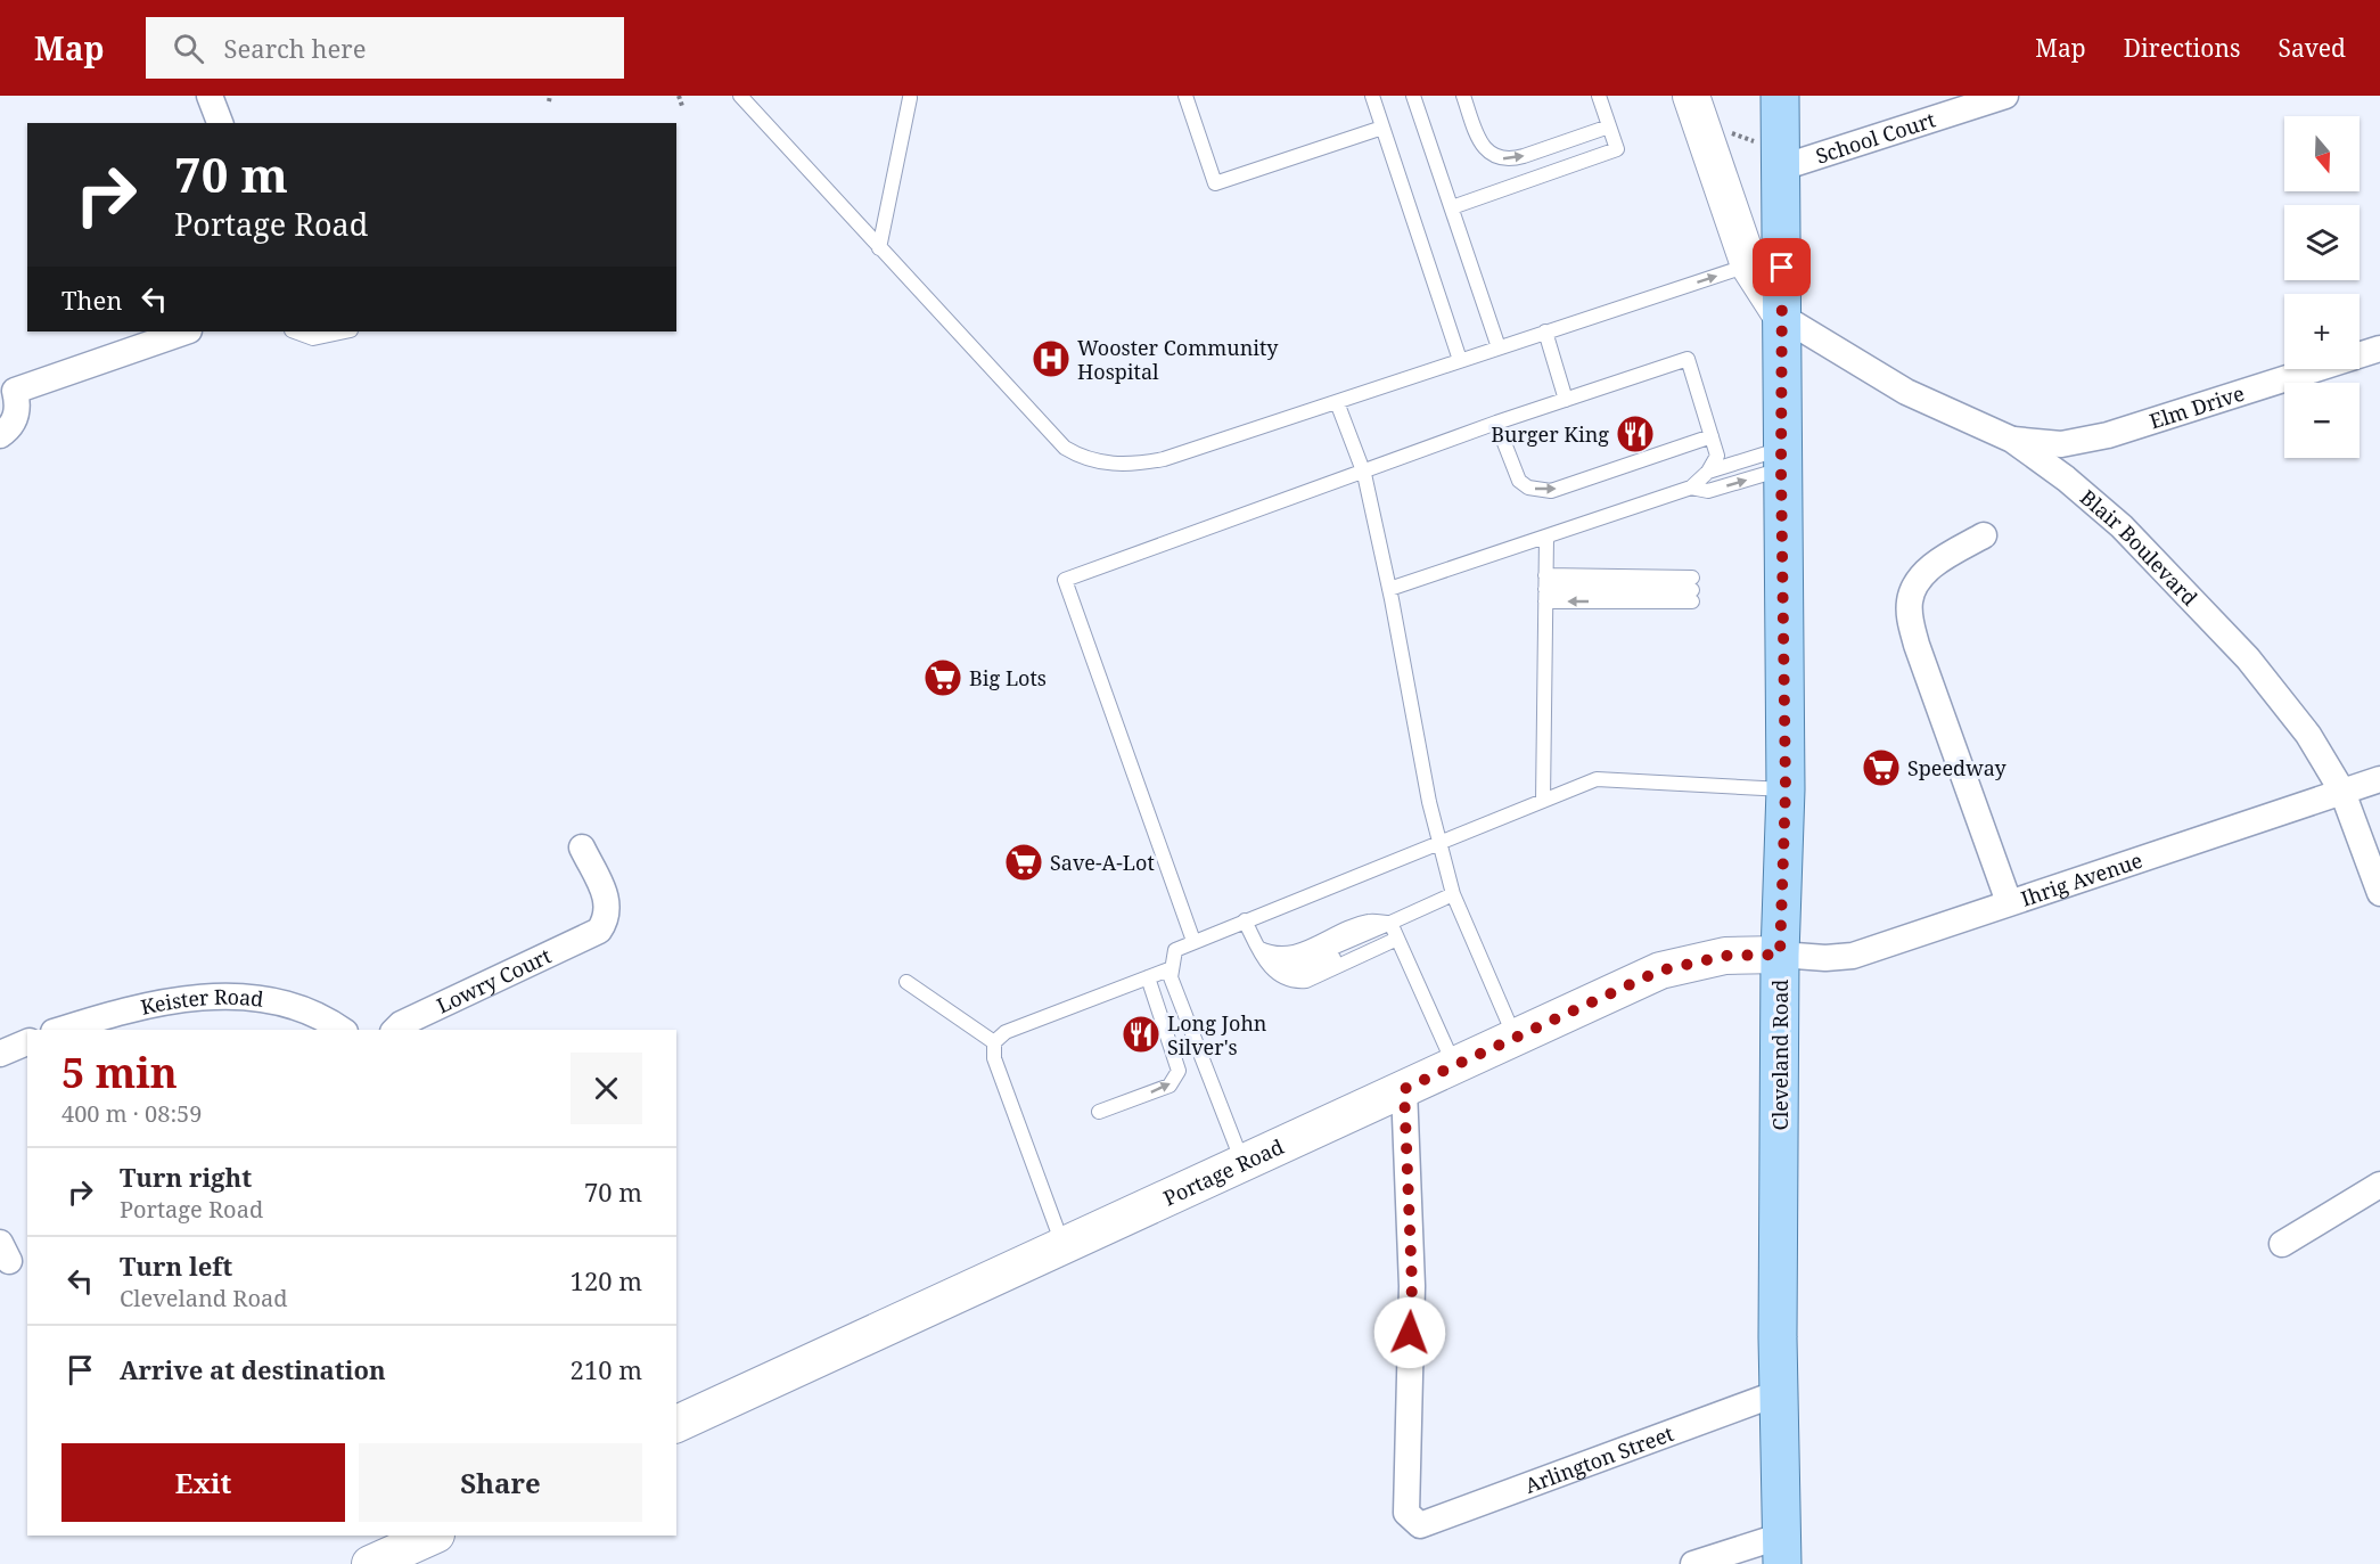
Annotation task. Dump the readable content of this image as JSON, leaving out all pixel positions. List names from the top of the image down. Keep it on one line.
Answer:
{"streets":{"main road":["Cleveland Road","Portage Road"],"street":["School Court","Elm Drive","Blair Boulevard","Ihrig Avenue","Lowry Court","Keister Road","Arlington Street"]},"crossings":[["School Court","Cleveland Road"],["Elm Drive","Blair Boulevard"],["Blair Boulevard","Ihrig Avenue"],["Blair Boulevard","Cleveland Road"],["Ihrig Avenue","Cleveland Road"],["Ihrig Avenue","Portage Road"],["Cleveland Road","Portage Road"],["Cleveland Road","Arlington Street"],["Portage Road","Arlington Street"]],"places":{"hospital":["Wooster Community Hospital"],"restaurant":["Burger King","Long John Silver's"],"supermarket":["Big Lots","Speedway","Save-A-Lot"]},"north":"bottom","page":{"header":"Map","search":"Search here","nav":["Map","Directions","Saved"],"map_buttons":["+","−"],"turn":["70 m","Portage Road"],"then":"Then","heading":["5 min","400 m · 08:59"],"list":[{"name":"Turn right","note":"Portage Road","value":"70 m"},{"name":"Turn left","note":"Cleveland Road","value":"120 m"},{"name":"Arrive at destination","value":"210 m"}],"buttons":["Exit","Share"]}}
